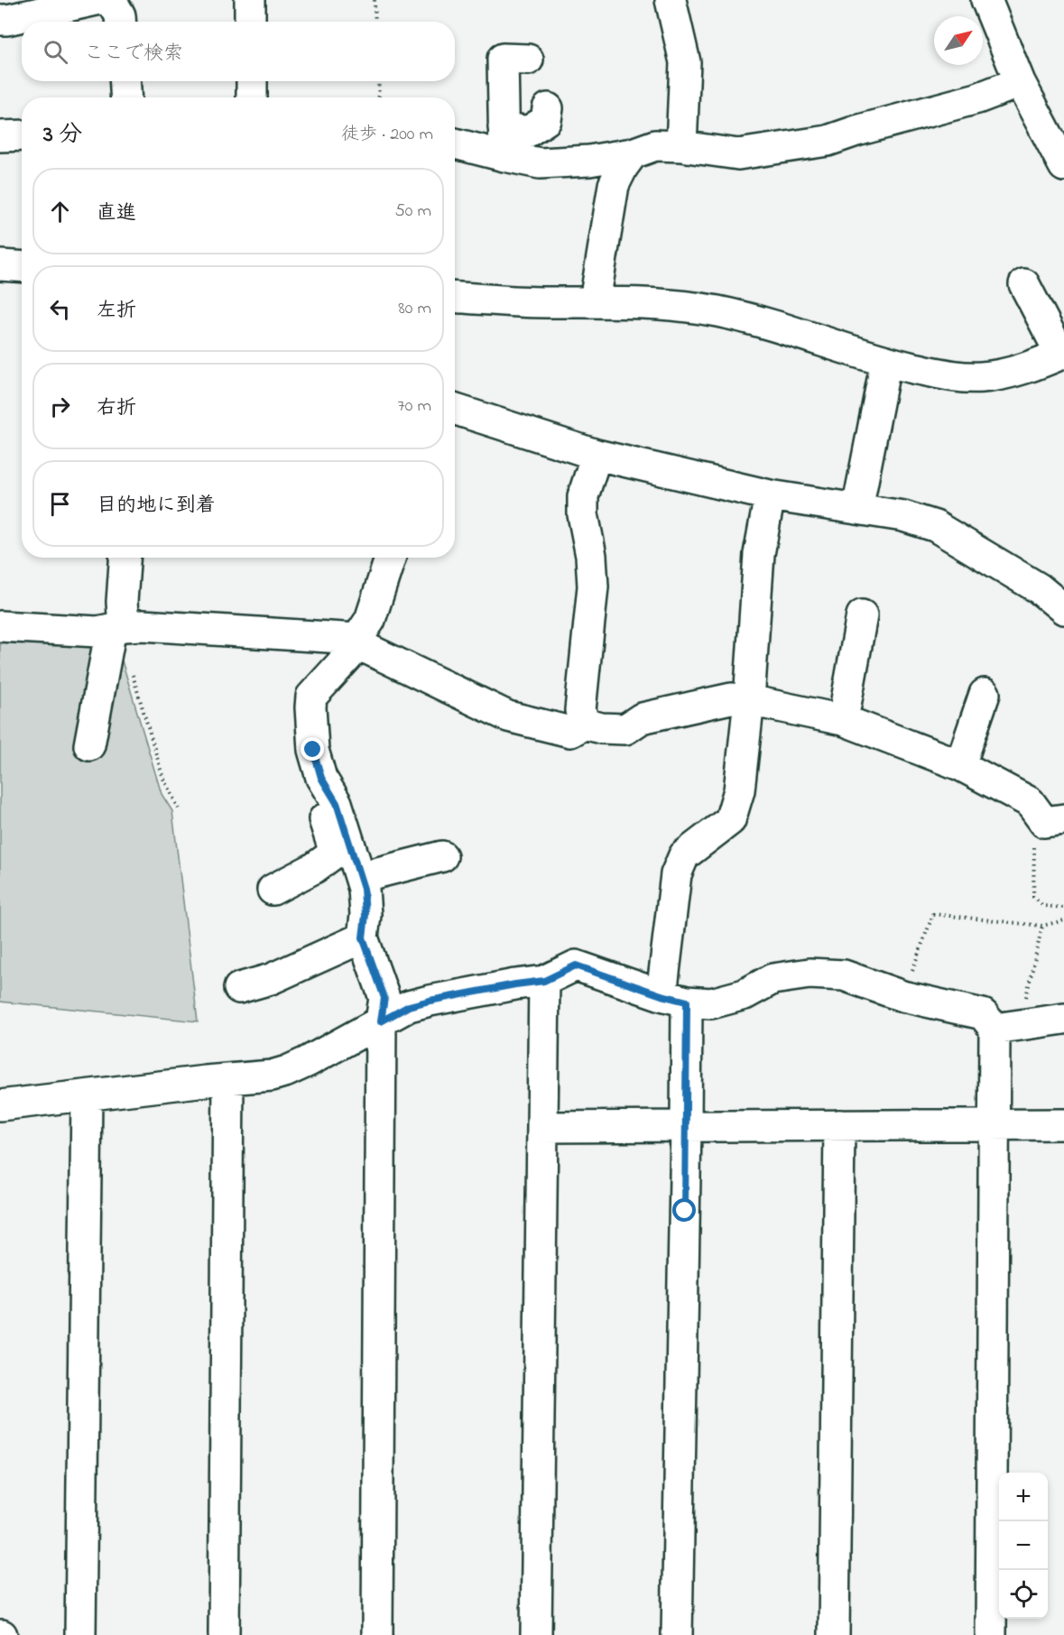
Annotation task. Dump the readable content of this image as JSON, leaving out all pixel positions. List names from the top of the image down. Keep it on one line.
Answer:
{"north":"top right","page":{"search":"ここで検索","heading":["3 分","徒歩 · 200 m"],"list":[["直進","50 m"],["左折","80 m"],["右折","70 m"],"目的地に到着"],"map_buttons":["+","−"]}}
